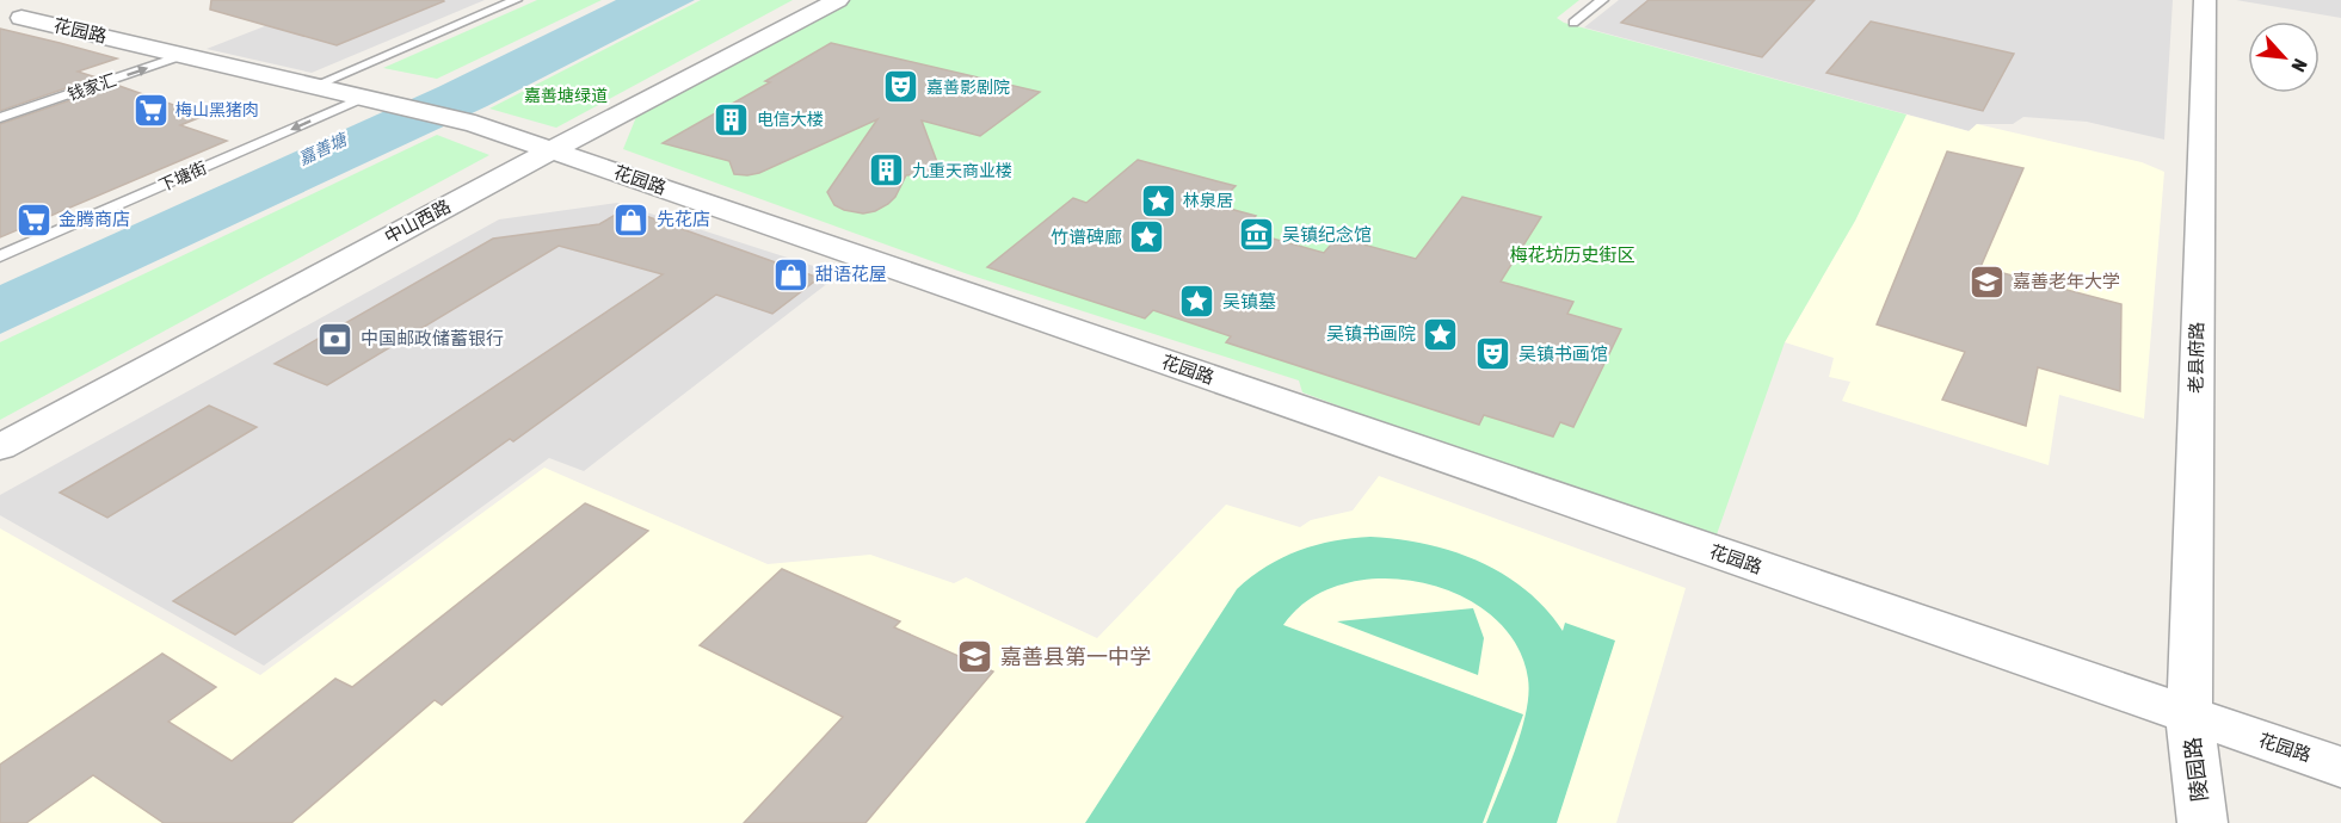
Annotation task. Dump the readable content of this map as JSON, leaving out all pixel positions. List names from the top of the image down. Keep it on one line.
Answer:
{"streets":{"street":["花园路","中山西路","老县府路","陵园路"],"lane":["钱家汇","下塘街"]},"crossings":[["花园路","钱家汇"],["花园路","下塘街"],["花园路","中山西路"],["花园路","老县府路"],["花园路","陵园路"],["老县府路","陵园路"]],"one_way":["钱家汇","下塘街"],"water":["嘉善塘"],"parks":["嘉善塘绿道","梅花坊历史街区"],"places":{"theatre":["嘉善影剧院","吴镇书画馆"],"supermarket":["梅山黑猪肉","金腾商店"],"building":["电信大楼","九重天商业楼"],"place":["林泉居","竹谱碑廊","吴镇墓","吴镇书画院"],"shop":["先花店","甜语花屋"],"museum":["吴镇纪念馆"],"school or university":["嘉善老年大学","嘉善县第一中学"],"bank":["中国邮政储蓄银行"]},"north":"bottom right"}
